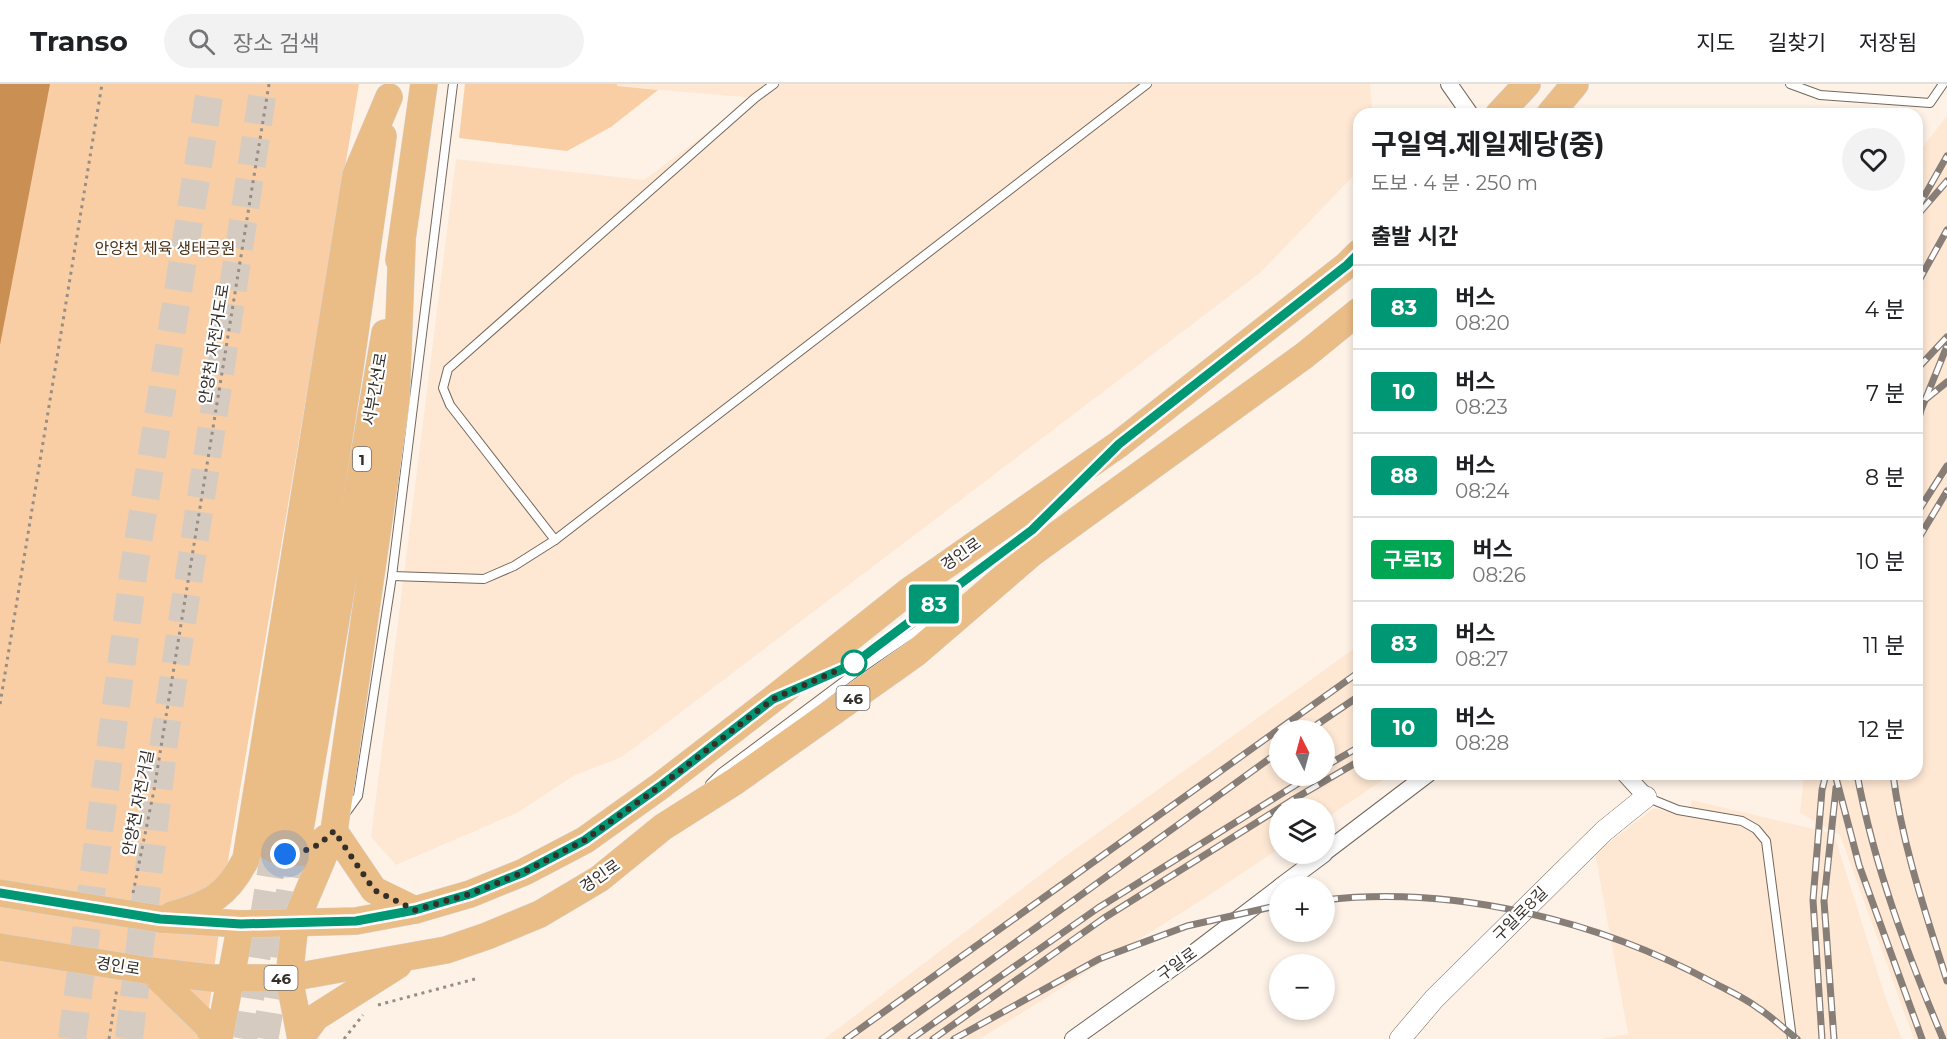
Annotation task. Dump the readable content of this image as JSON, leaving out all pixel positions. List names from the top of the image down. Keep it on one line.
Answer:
{"streets":{"main road":["서부간선로","1","경인로","46"],"street":["구일로8길","구일로"],"path":["안양천 자전거도로","안양천 자전거길"]},"crossings":[["안양천 자전거도로","안양천 자전거길"]],"parks":["안양천 체육 생태공원"],"lines":["bus line 83"],"north":"top","page":{"header":"Transo","search":"장소 검색","nav":["지도","길찾기","저장됨"],"on_map":"83","heading":[["구일역.제일제당(중)","도보 · 4 분 · 250 m"],"출발 시간"],"list":[{"mark":"83","name":"버스","note":"08:20","value":"4 분"},{"mark":"10","name":"버스","note":"08:23","value":"7 분"},{"mark":"88","name":"버스","note":"08:24","value":"8 분"},{"mark":"구로13","name":"버스","note":"08:26","value":"10 분"},{"mark":"83","name":"버스","note":"08:27","value":"11 분"},{"mark":"10","name":"버스","note":"08:28","value":"12 분"}],"map_buttons":["+","−"]}}
